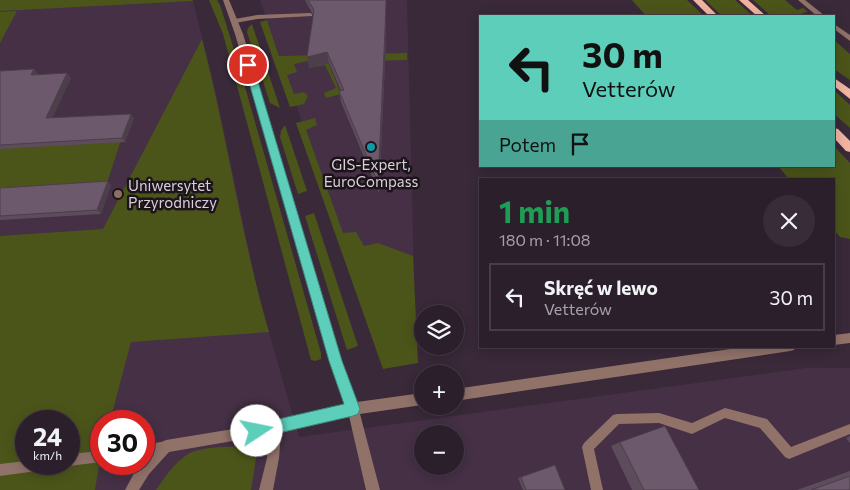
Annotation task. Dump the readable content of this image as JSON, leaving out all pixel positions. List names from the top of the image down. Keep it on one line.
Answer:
{"places":["GIS-Expert, EuroCompass","Uniwersytet Przyrodniczy"],"page":{"turn":["30 m","Vetterów"],"then":"Potem","heading":["1 min","180 m · 11:08"],"list":[{"name":"Skręć w lewo","note":"Vetterów","value":"30 m"}],"map_buttons":["+","−"],"speed":"24 km/h","limit":"30"}}
